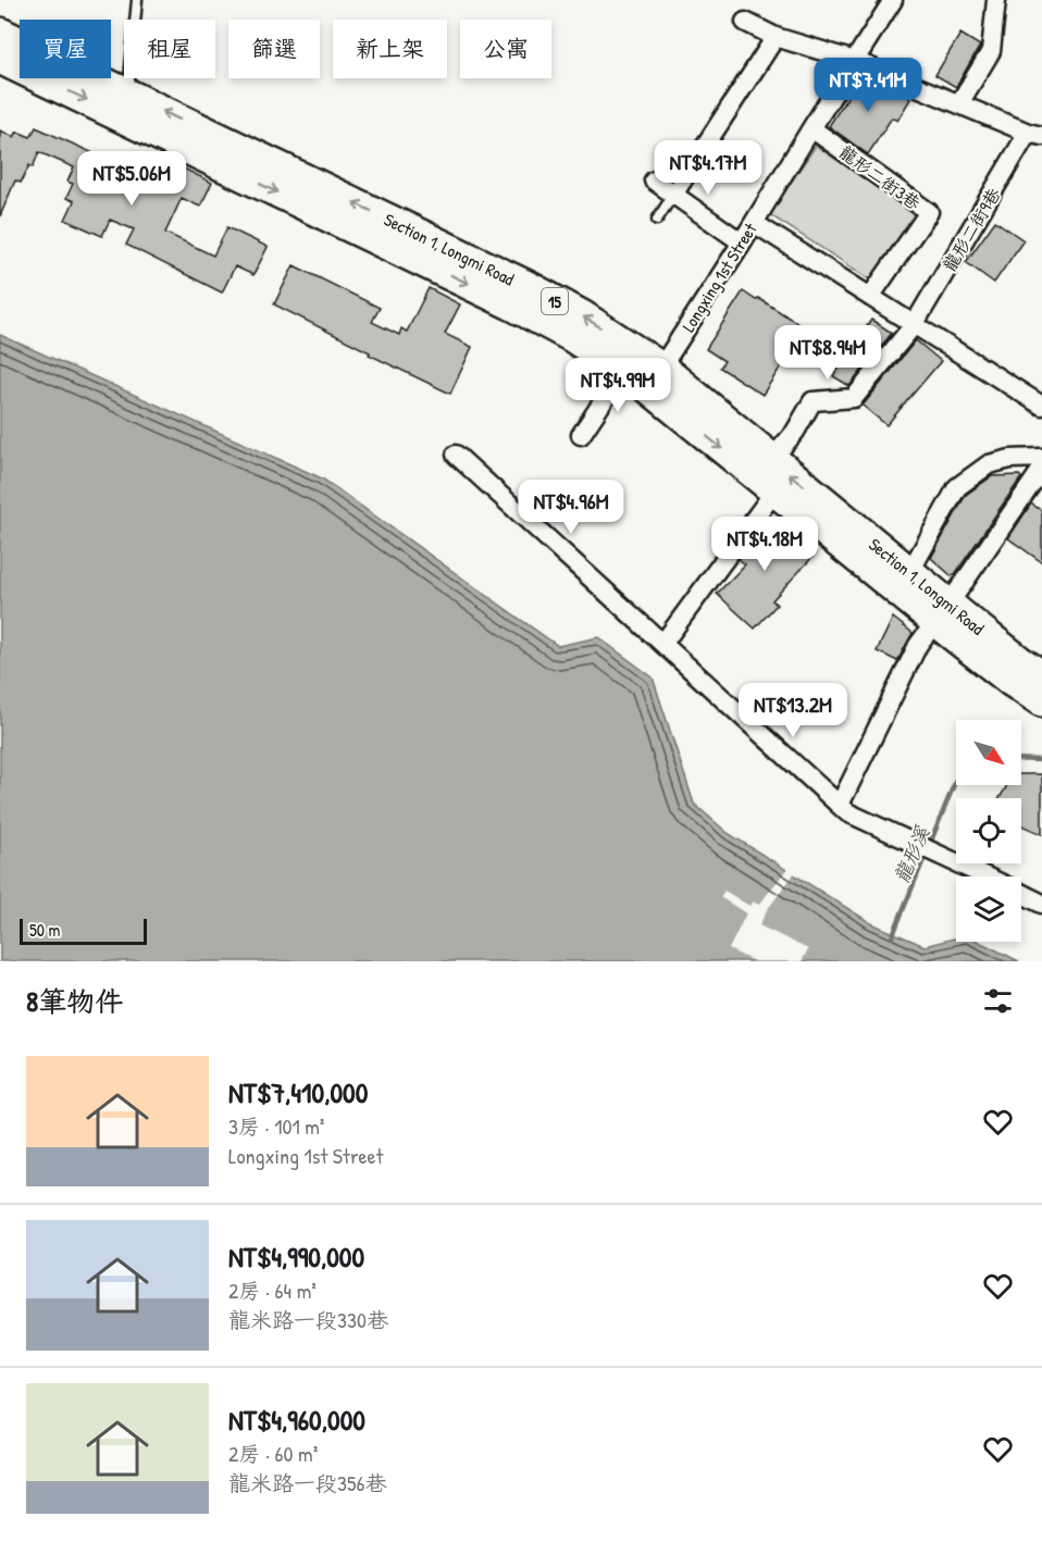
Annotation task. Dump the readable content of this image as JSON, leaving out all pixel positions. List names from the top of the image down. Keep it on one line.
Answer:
{"streets":{"main road":["Section 1, Longmi Road","15"],"street":["龍形二街3巷","龍形二街9巷","Longxing 1st Street"]},"crossings":[["龍形二街3巷","Longxing 1st Street"],["龍形二街9巷","Section 1, Longmi Road"],["Section 1, Longmi Road","Longxing 1st Street"]],"water":["龍形溪"],"scale_bar":"50 m","north":"bottom right","page":{"chip":["買屋","租屋","篩選","新上架","公寓"],"price":["NT$7.41M","NT$4.17M","NT$5.06M","NT$8.94M","NT$4.99M","NT$4.96M","NT$4.18M","NT$13.2M"],"scale":"50 m","heading":"8筆物件","list":[{"name":"NT$7,410,000","note":"3房 · 101 m² · Longxing 1st Street"},{"name":"NT$4,990,000","note":"2房 · 64 m² · 龍米路一段330巷"},{"name":"NT$4,960,000","note":"2房 · 60 m² · 龍米路一段356巷"}]}}
